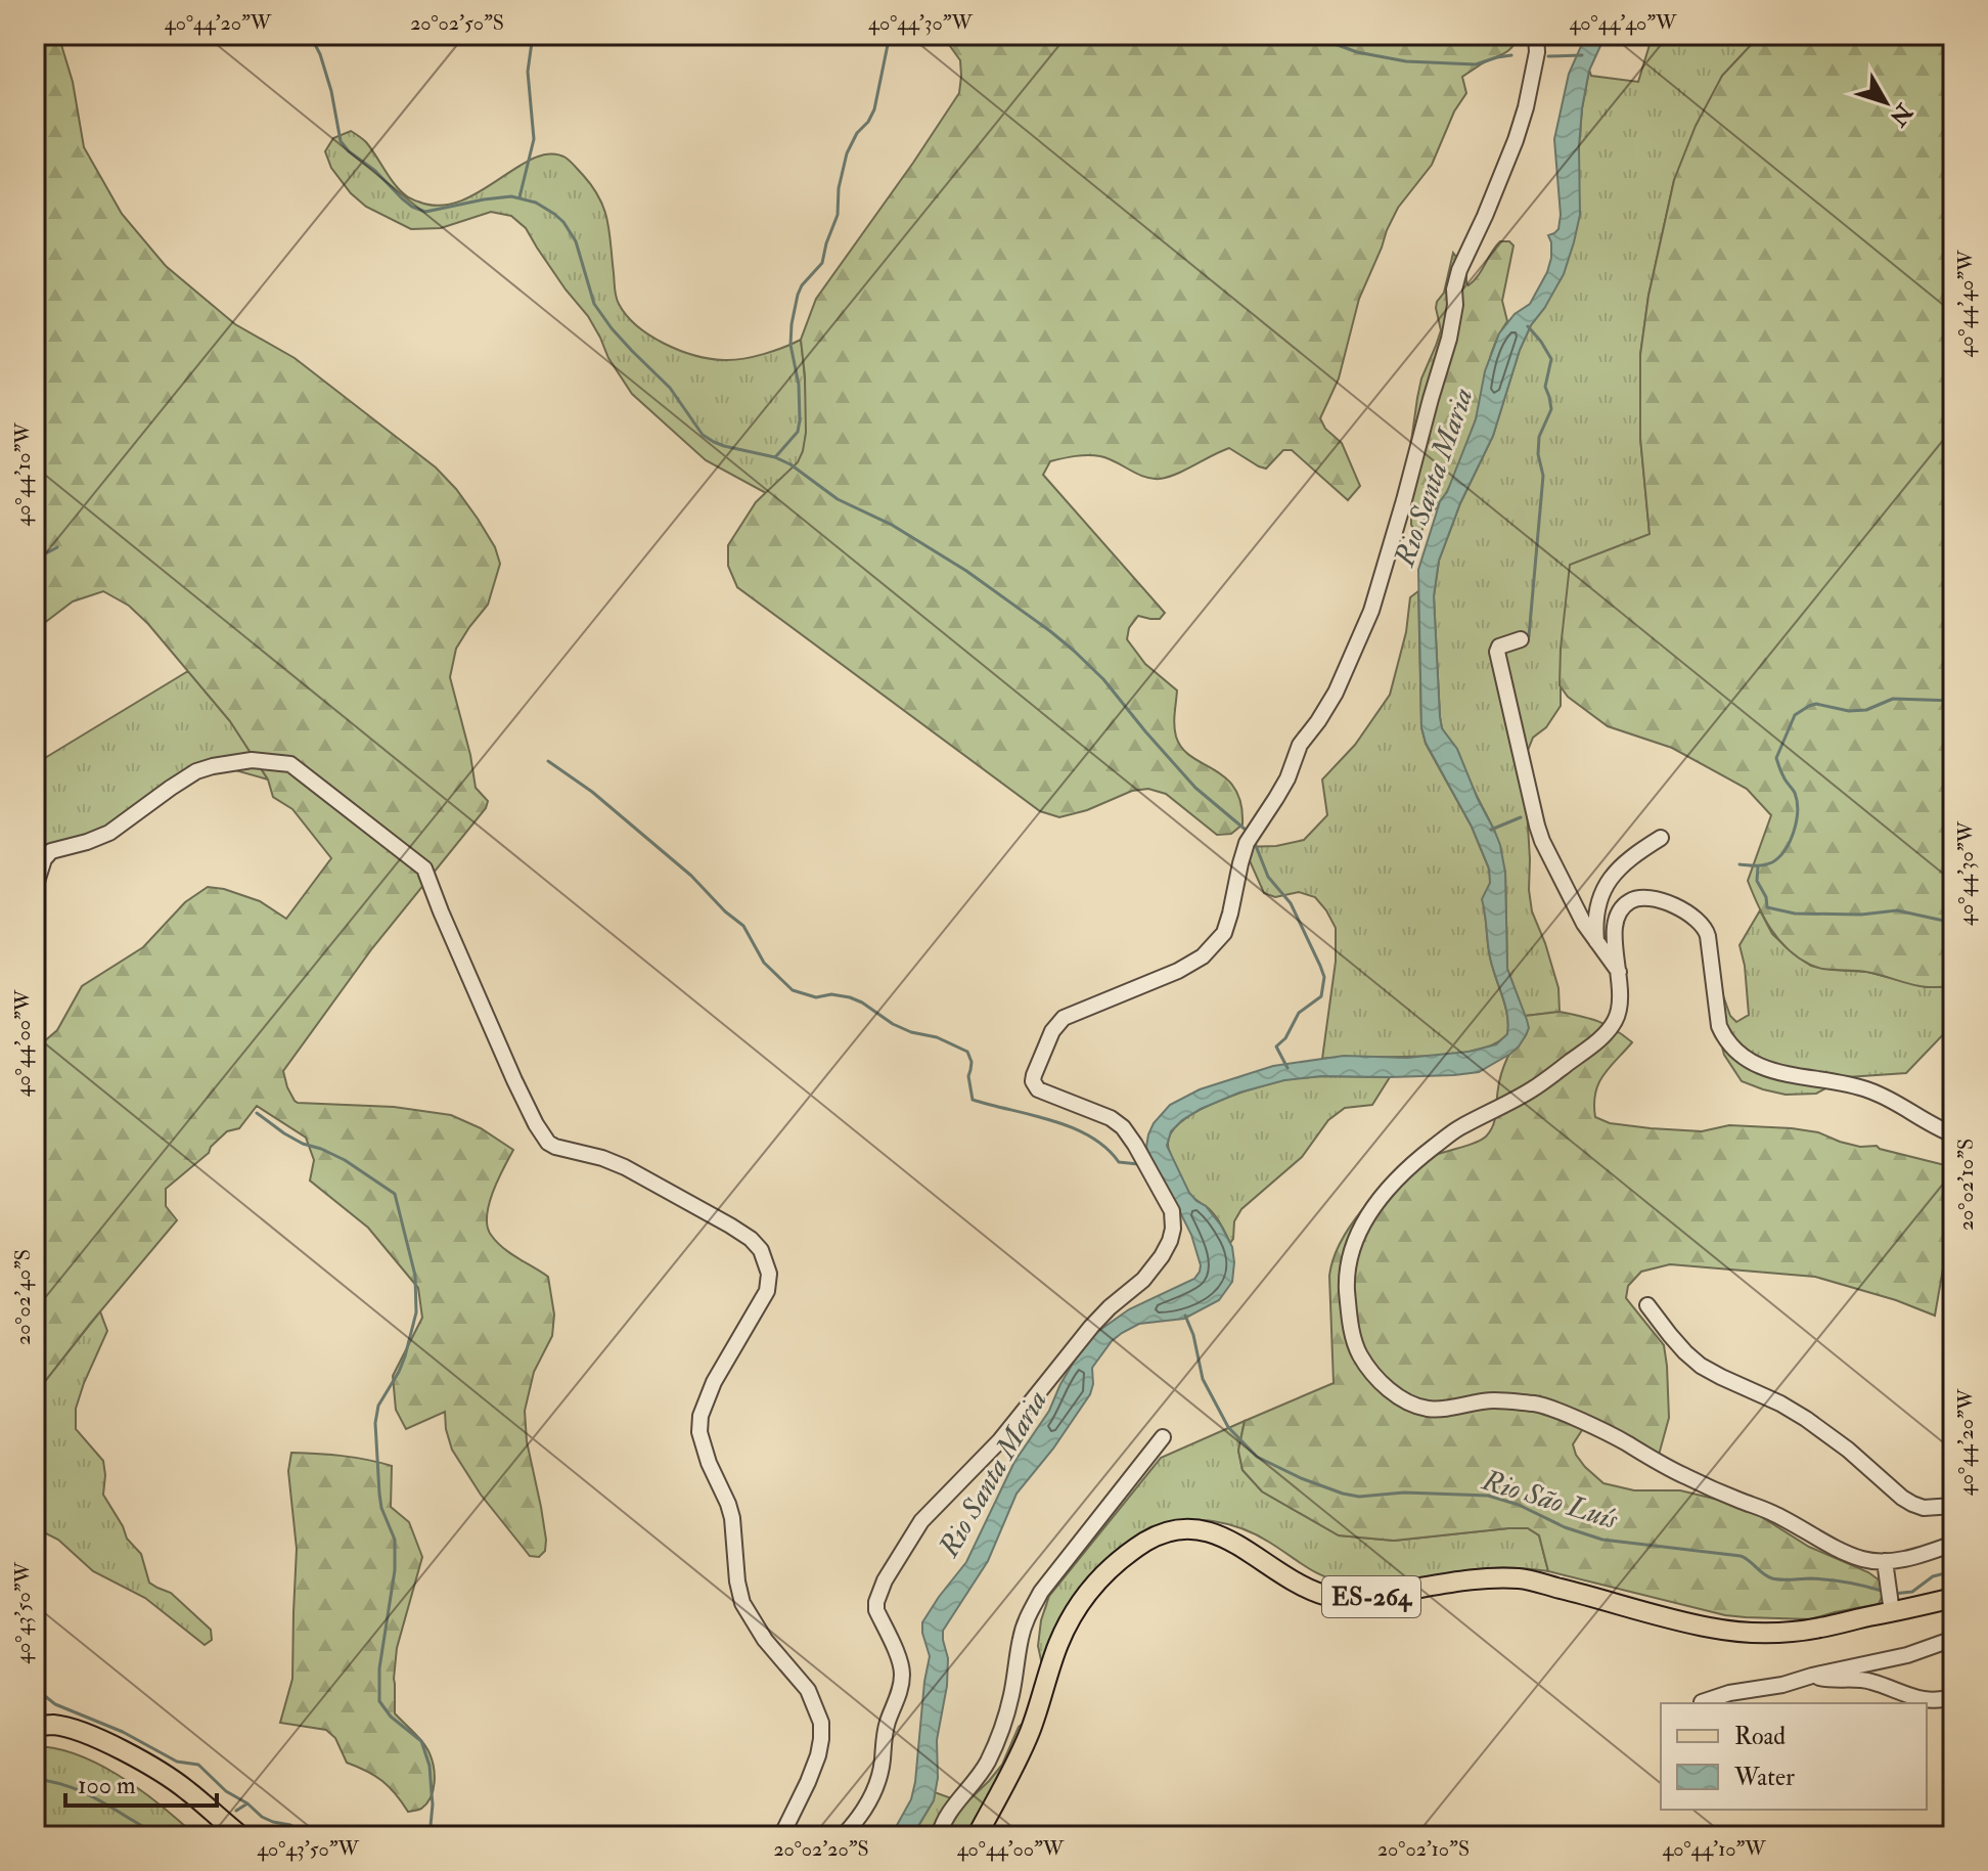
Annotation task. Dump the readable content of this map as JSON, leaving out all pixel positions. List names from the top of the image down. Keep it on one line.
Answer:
{"streets":{"main road":["ES-264"]},"water":["Rio Santa Maria","Rio São Luís"],"legend":["Road","Water"],"scale_bar":"100 m","north":"bottom right","coordinates":["40°44'20\"W","20°02'50\"S","40°44'30\"W","40°44'40\"W","40°44'10\"W","40°44'00\"W","20°02'10\"S","20°02'40\"S","40°43'50\"W","20°02'20\"S"]}
